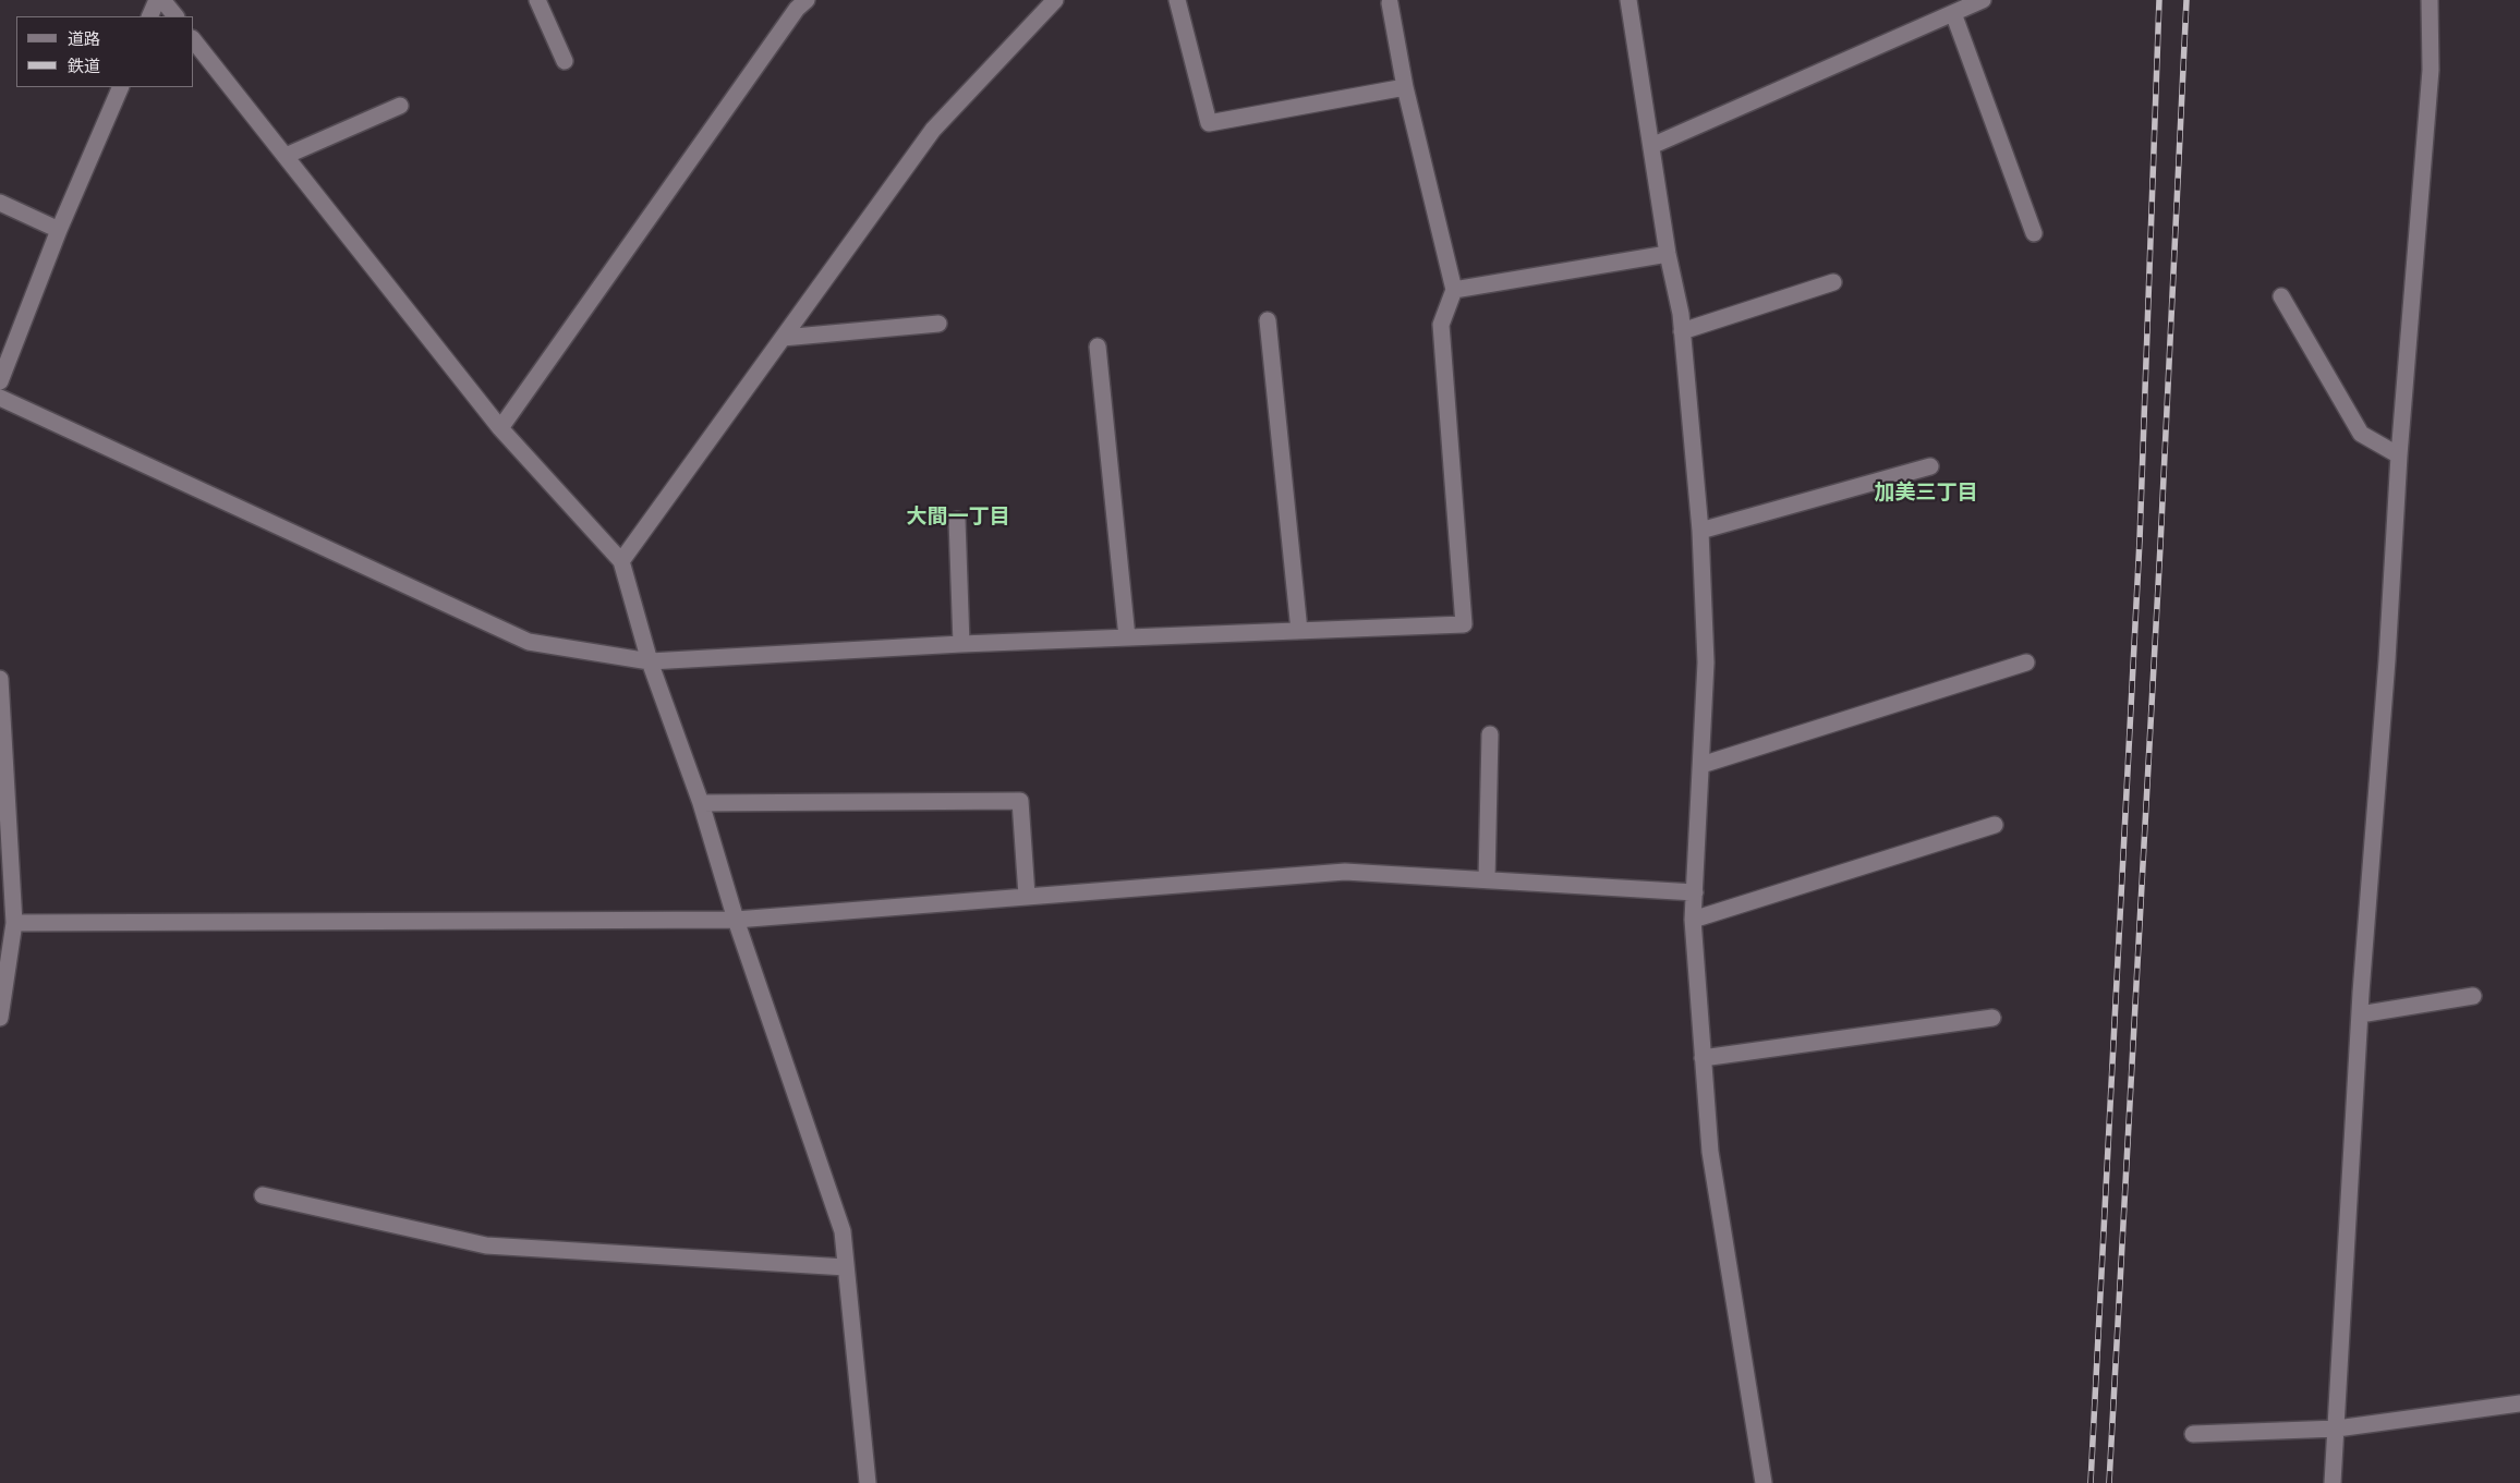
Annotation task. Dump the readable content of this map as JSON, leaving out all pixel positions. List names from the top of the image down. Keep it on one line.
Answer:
{"districts":["加美三丁目","大間一丁目"],"legend":["道路","鉄道"]}
